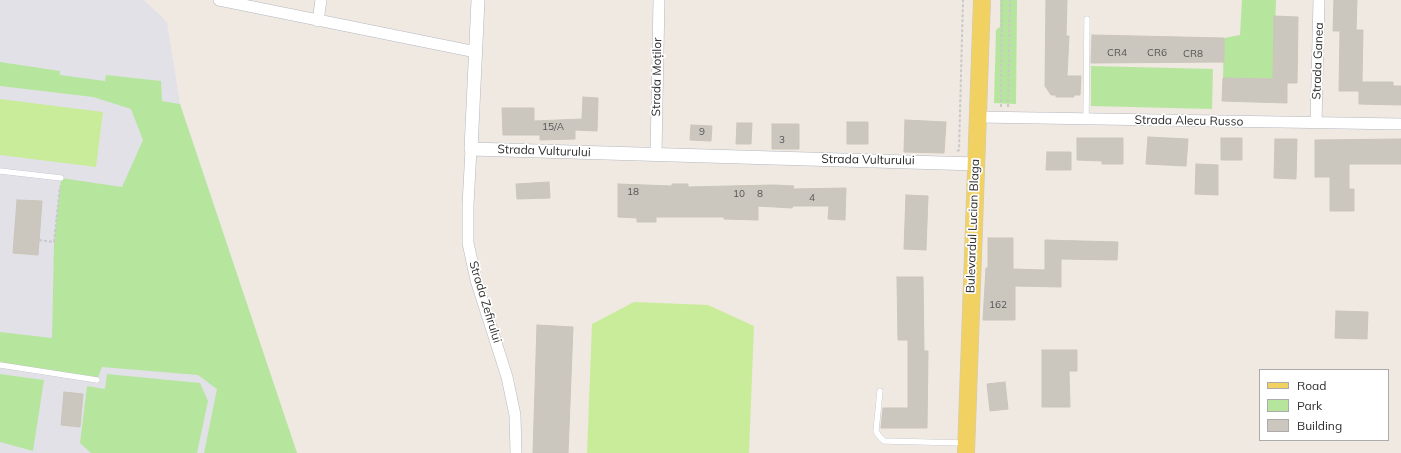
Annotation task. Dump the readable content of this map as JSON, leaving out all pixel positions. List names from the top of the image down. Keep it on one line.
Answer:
{"streets":{"main road":["Bulevardul Lucian Blaga"],"street":["Strada Ganea","Strada Moților","Strada Alecu Russo","Strada Vulturului","Strada Zefirului"]},"crossings":[["Strada Ganea","Strada Alecu Russo"],["Strada Moților","Strada Vulturului"],["Strada Alecu Russo","Bulevardul Lucian Blaga"],["Strada Vulturului","Bulevardul Lucian Blaga"],["Strada Vulturului","Strada Zefirului"]],"house_numbers":["CR4","CR6","CR8","15/A","9","3","18","10","8","4","162"],"legend":["Road","Park","Building"]}
